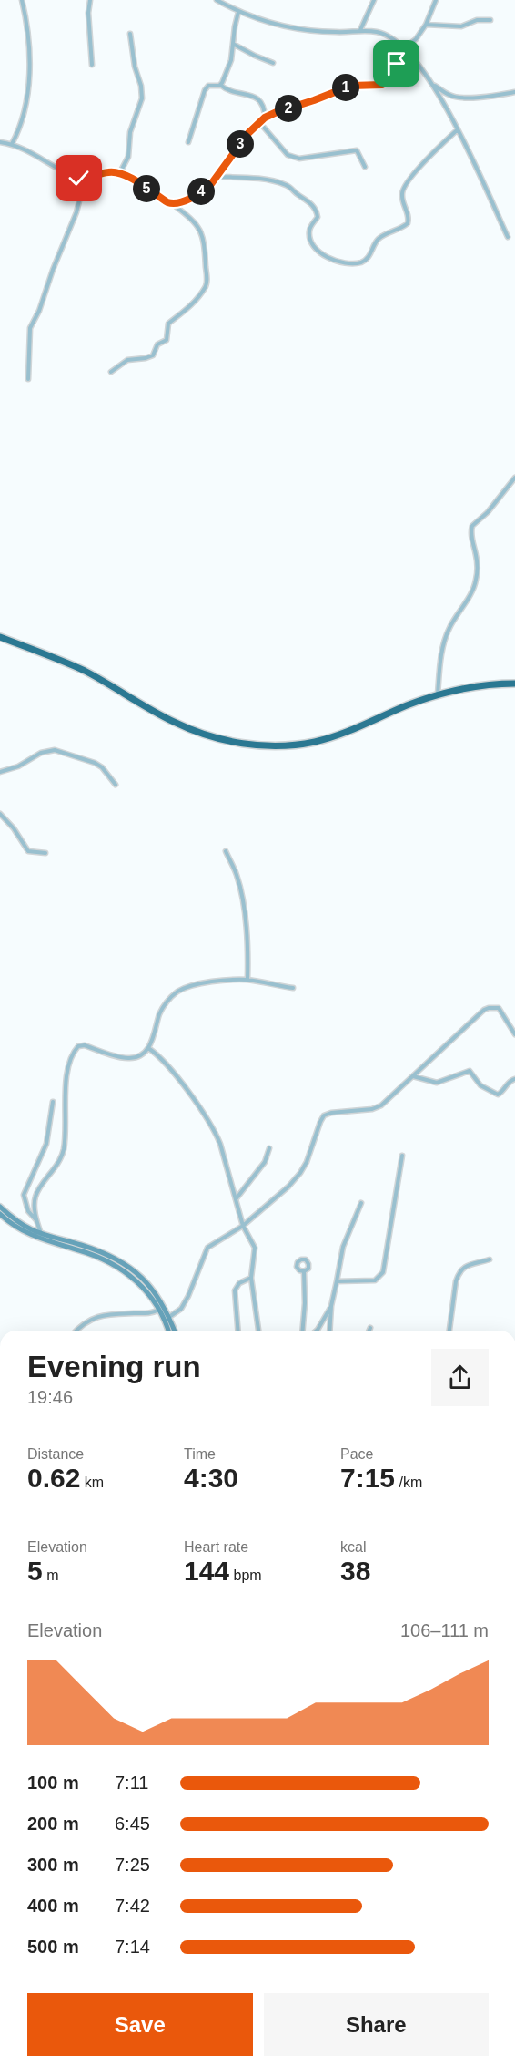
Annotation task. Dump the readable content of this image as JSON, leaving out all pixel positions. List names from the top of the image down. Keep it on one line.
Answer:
{"page":{"pins":["1","2","3","5","4"],"heading":["Evening run","19:46"],"stats":[["Distance","0.62 km"],["Time","4:30"],["Pace","7:15 /km"],["Elevation","5 m"],["Heart rate","144 bpm"],["kcal","38"]],"chart":["Elevation","106–111 m"],"list":[{"name":"100 m","note":"7:11"},{"name":"200 m","note":"6:45"},{"name":"300 m","note":"7:25"},{"name":"400 m","note":"7:42"},{"name":"500 m","note":"7:14"}],"buttons":["Save","Share"]}}
